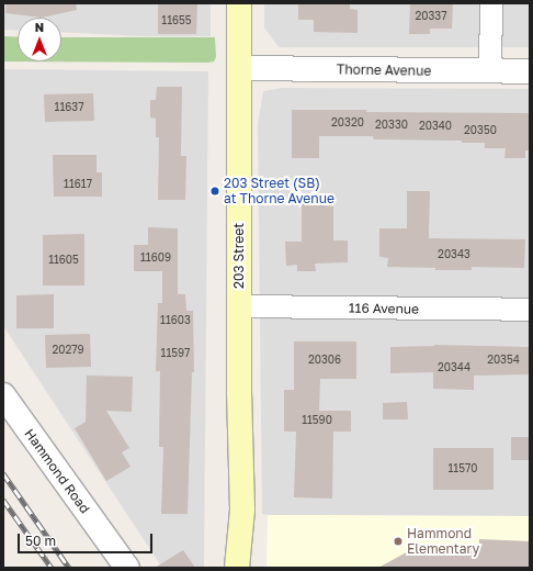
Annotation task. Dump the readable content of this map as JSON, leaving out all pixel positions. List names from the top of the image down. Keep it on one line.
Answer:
{"streets":{"main road":["203 Street"],"street":["Thorne Avenue","116 Avenue","Hammond Road"]},"crossings":[["Thorne Avenue","203 Street"],["203 Street","116 Avenue"]],"places":["203 Street (SB) at Thorne Avenue","Hammond Elementary"],"house_numbers":["20337","11655","11637","20320","20330","20340","20350","11617","20343","11609","11605","11603","20279","11597","20306","20354","20344","11590","11570"],"scale_bar":"50 m","north":"top"}
